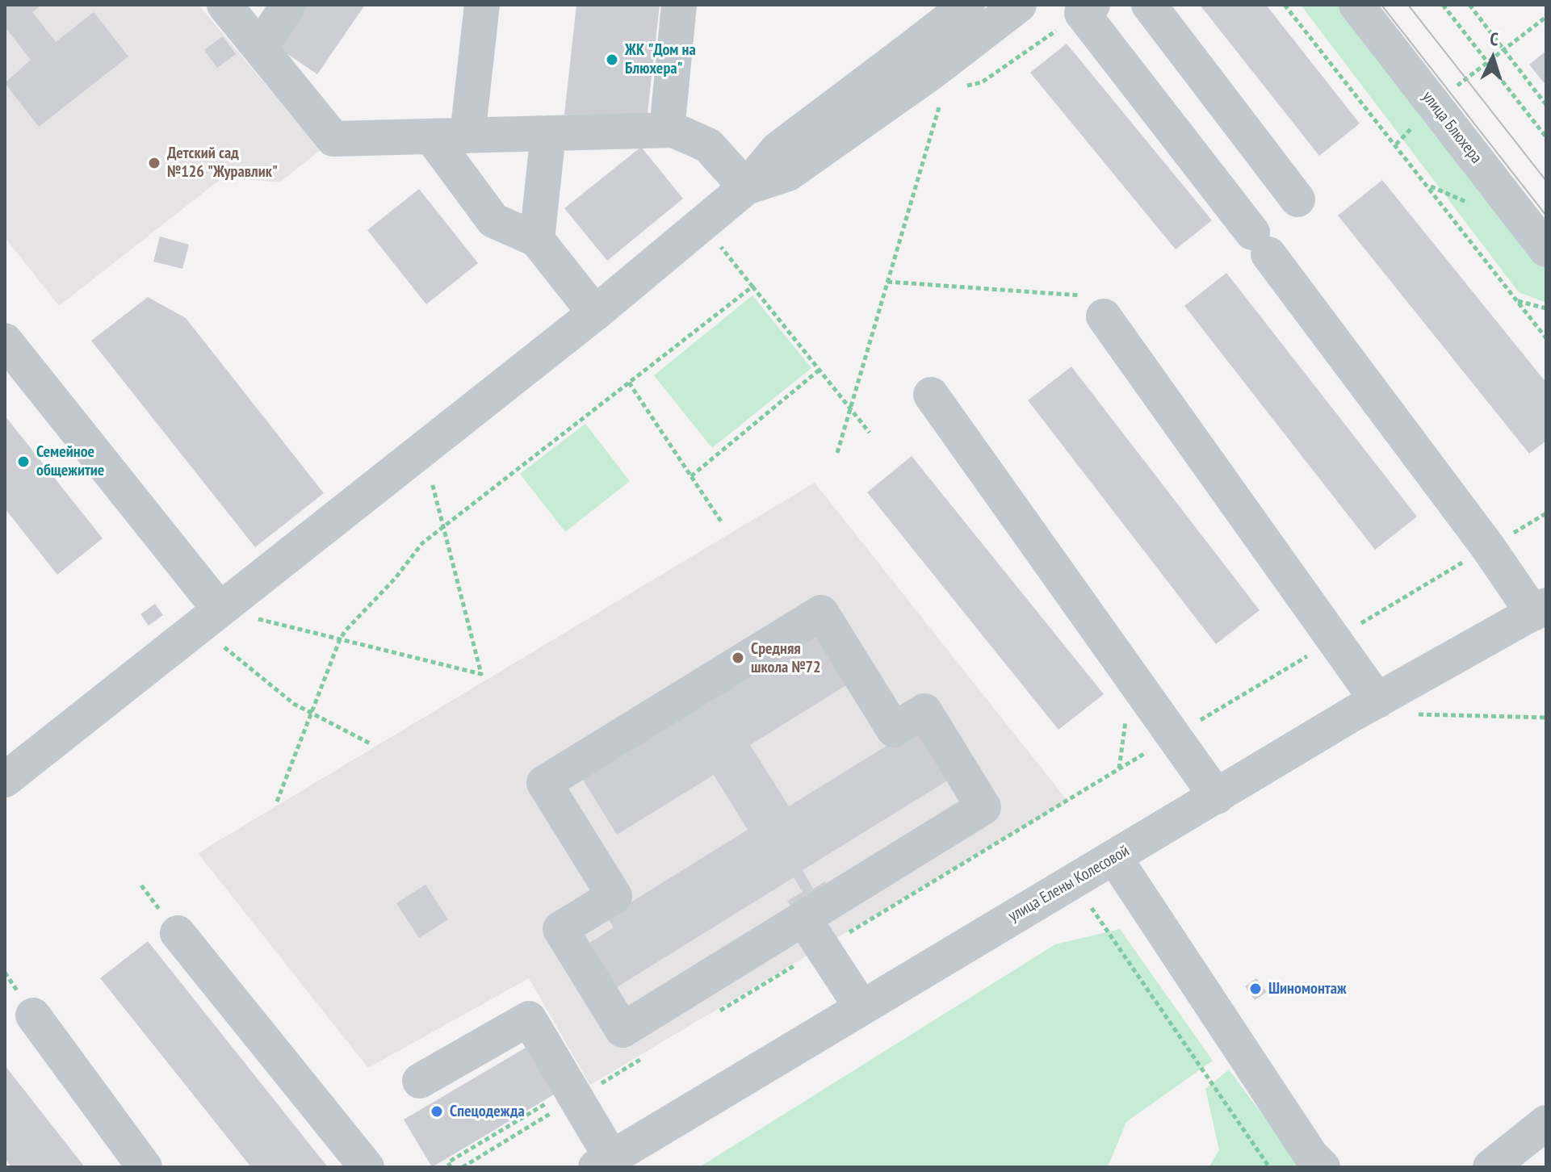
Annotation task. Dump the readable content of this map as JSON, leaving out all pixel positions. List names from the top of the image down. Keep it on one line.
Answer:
{"streets":{"street":["улица Блюхера","улица Елены Колесовой"]},"places":["ЖК \"Дом на Блюхера\"","Детский сад №126 \"Журавлик\"","Семейное общежитие","Средняя школа №72","Шиномонтаж","Спецодежда"],"north":"top"}
